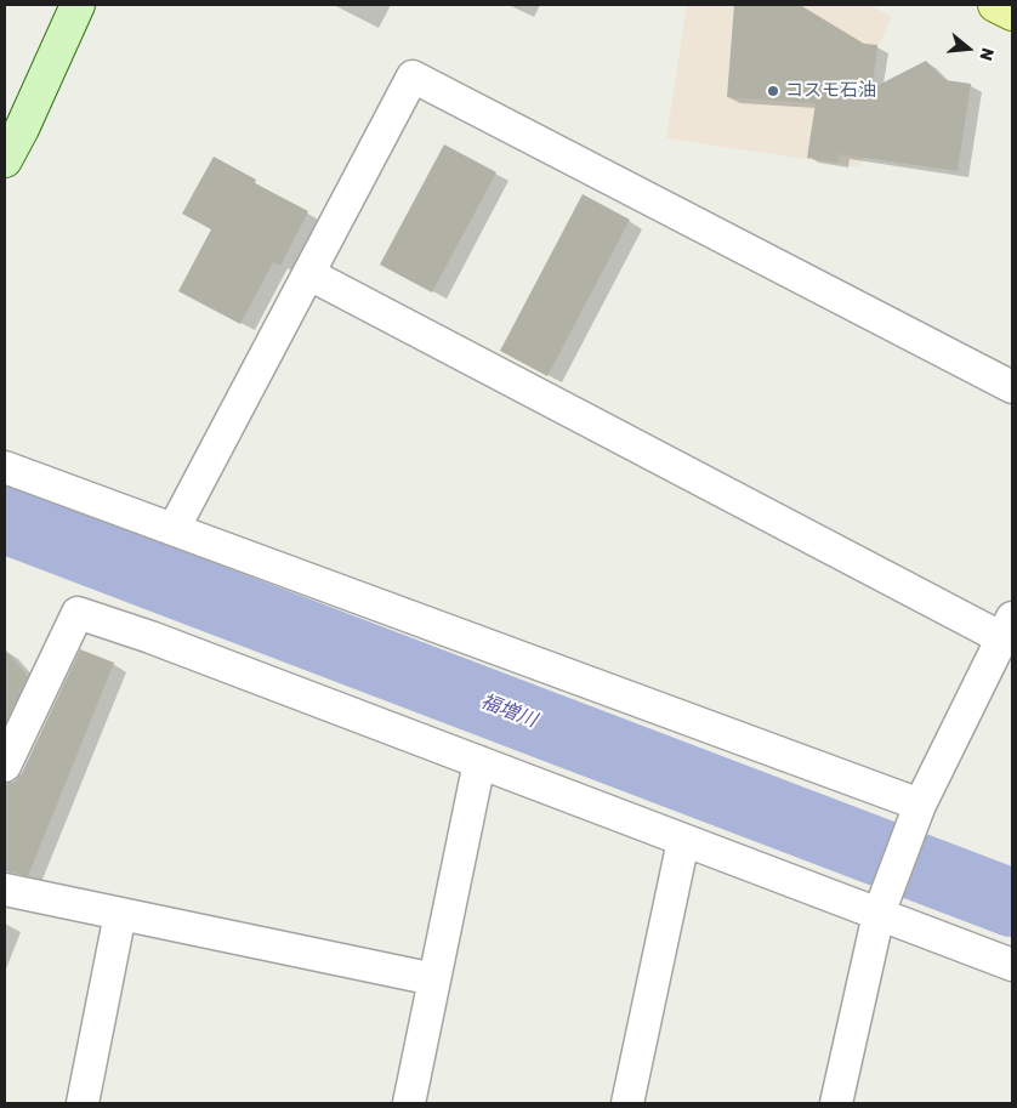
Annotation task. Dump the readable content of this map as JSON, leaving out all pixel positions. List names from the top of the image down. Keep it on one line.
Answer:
{"water":["福増川"],"places":["コスモ石油"],"north":"right"}
